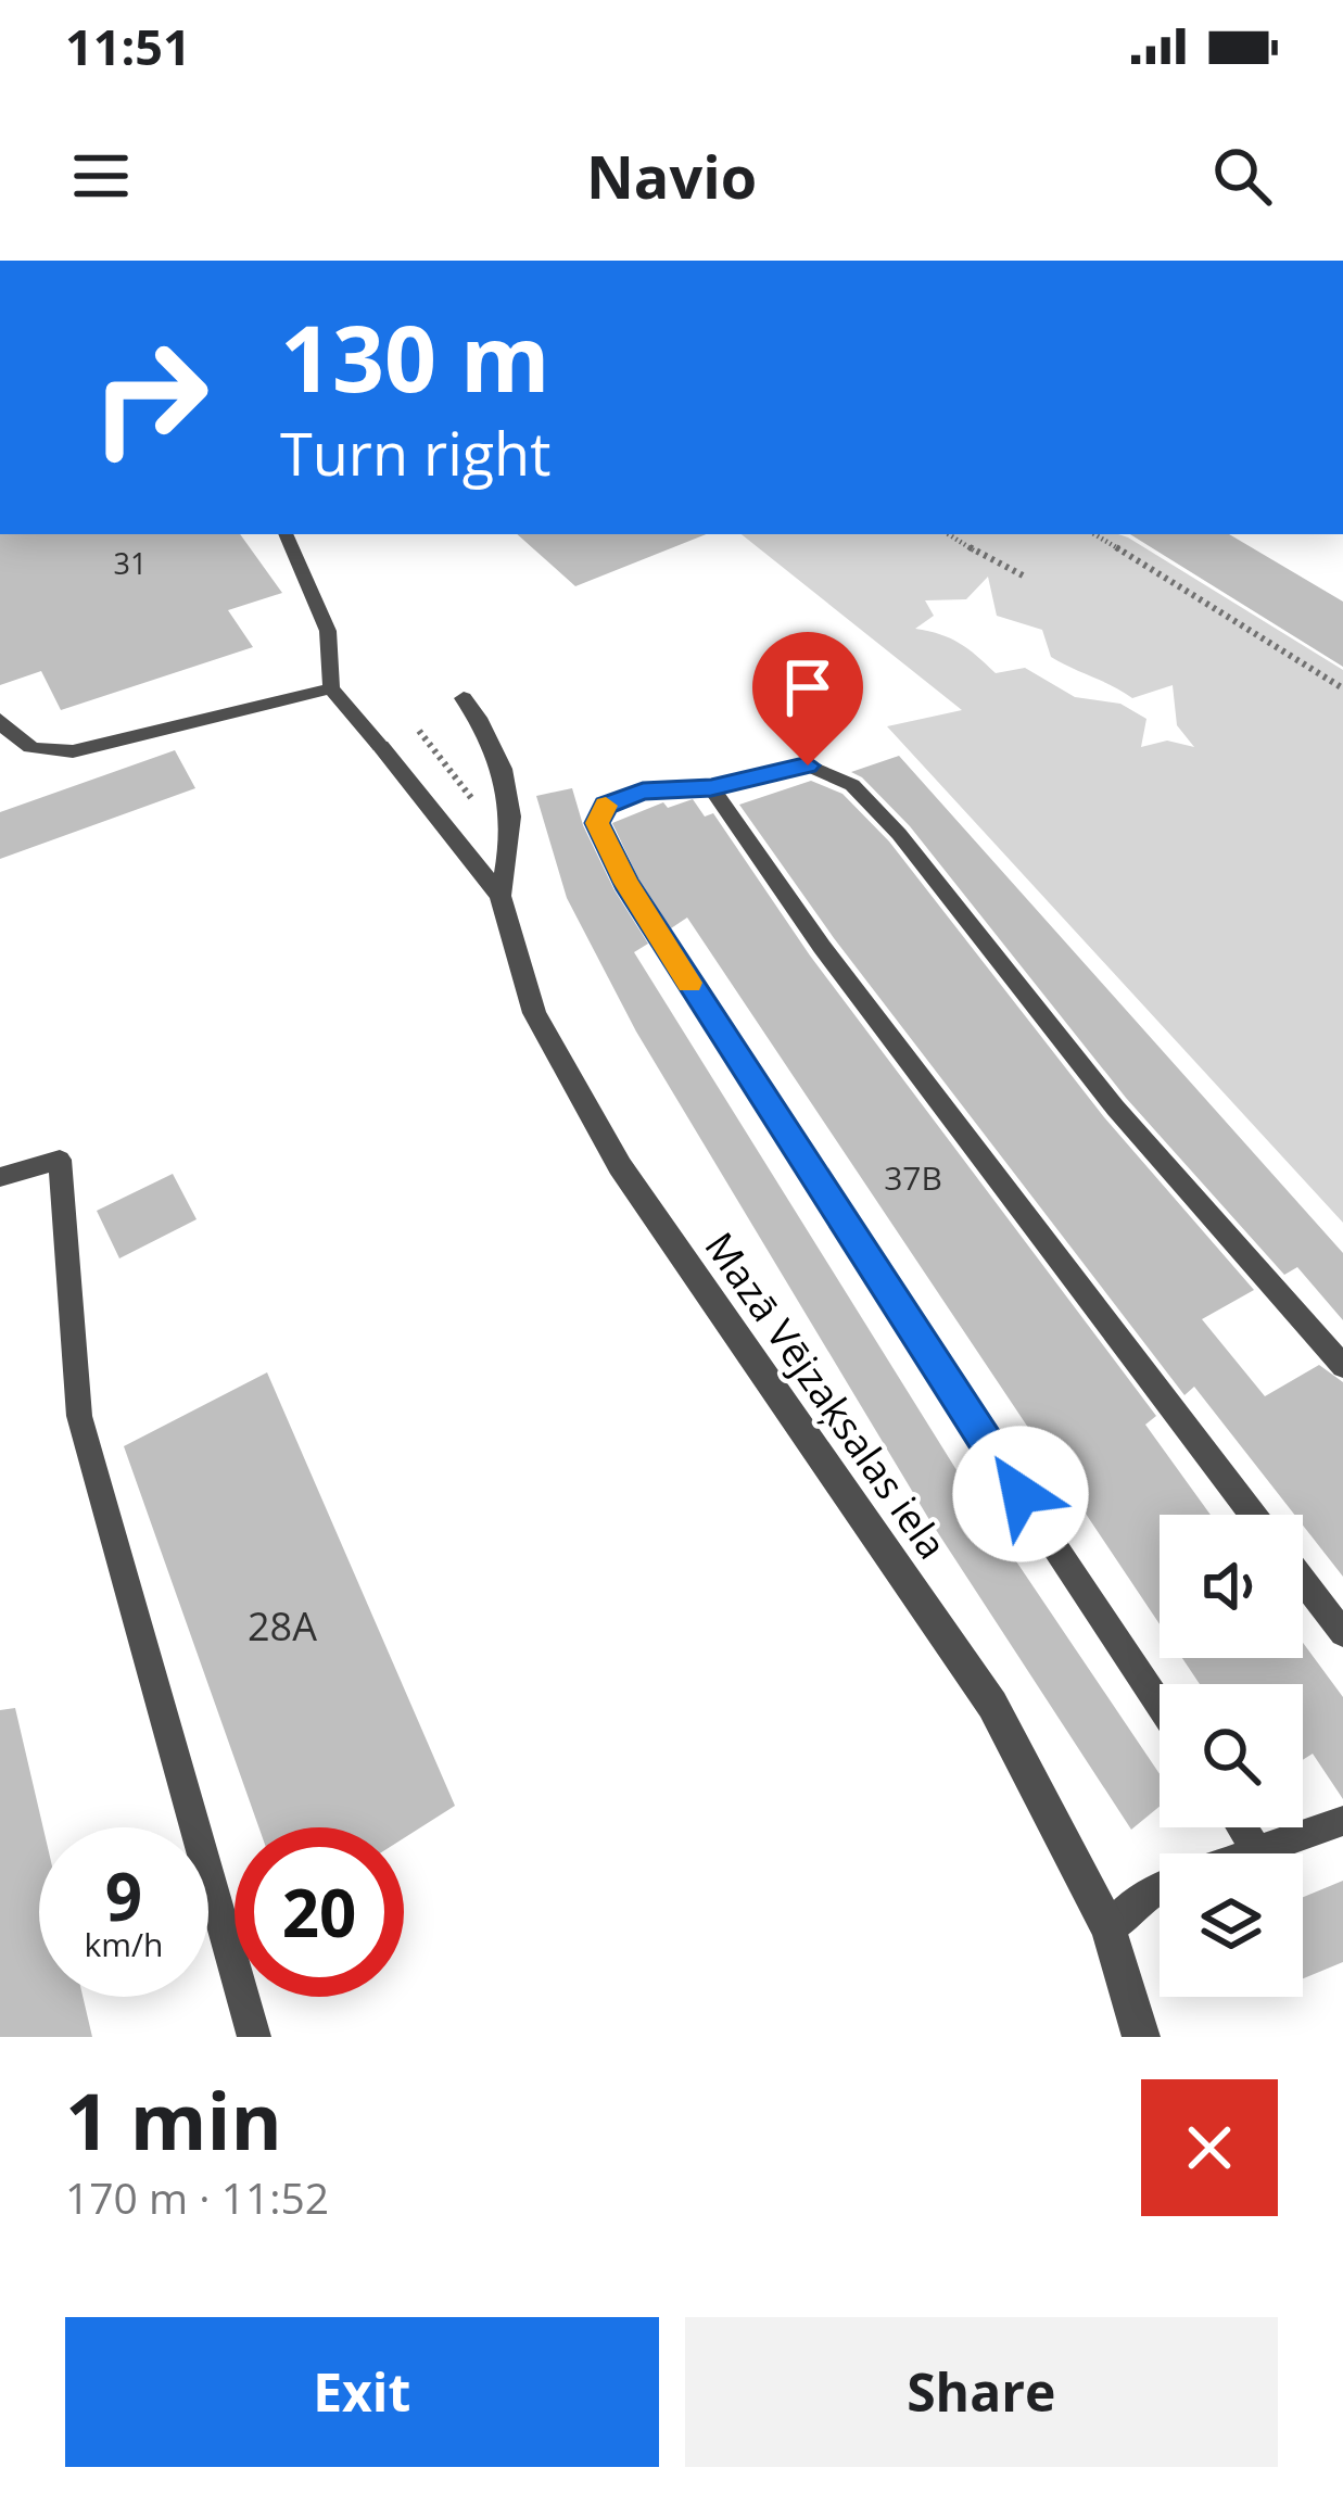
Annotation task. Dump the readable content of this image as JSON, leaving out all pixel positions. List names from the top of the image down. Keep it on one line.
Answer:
{"streets":{"street":["Mazā Vējzaķsalas iela"]},"house_numbers":["31","37B","28A"],"page":{"status":"11:51","header":"Navio","turn":["130 m","Turn right"],"speed":"9 km/h","limit":"20","heading":["1 min","170 m · 11:52"],"buttons":["Exit","Share"]}}
